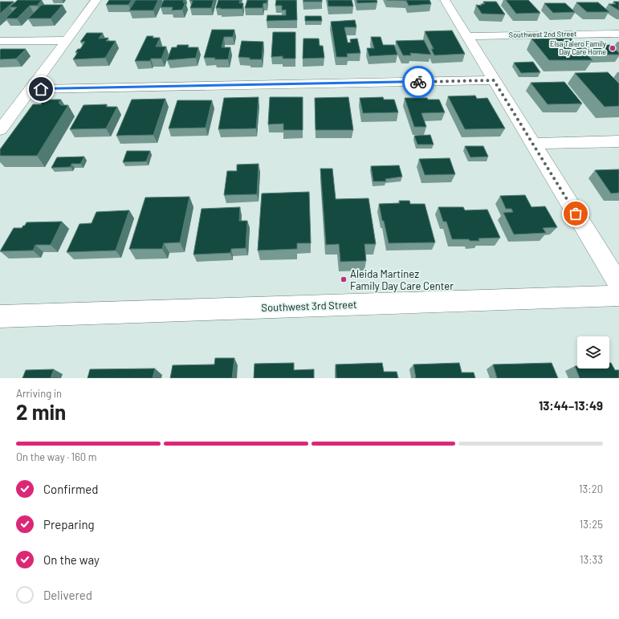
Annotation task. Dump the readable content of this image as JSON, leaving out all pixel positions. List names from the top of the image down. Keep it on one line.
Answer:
{"streets":{"street":["Southwest 2nd Street","Southwest 3rd Street"]},"places":["Elsa Talero Family Day Care Home","Aleida Martinez Family Day Care Center"],"page":{"heading":["2 min","Arriving in","13:44–13:49"],"bar":"On the way · 160 m","list":[["Confirmed","13:20"],["Preparing","13:25"],["On the way","13:33"],"Delivered"]}}
